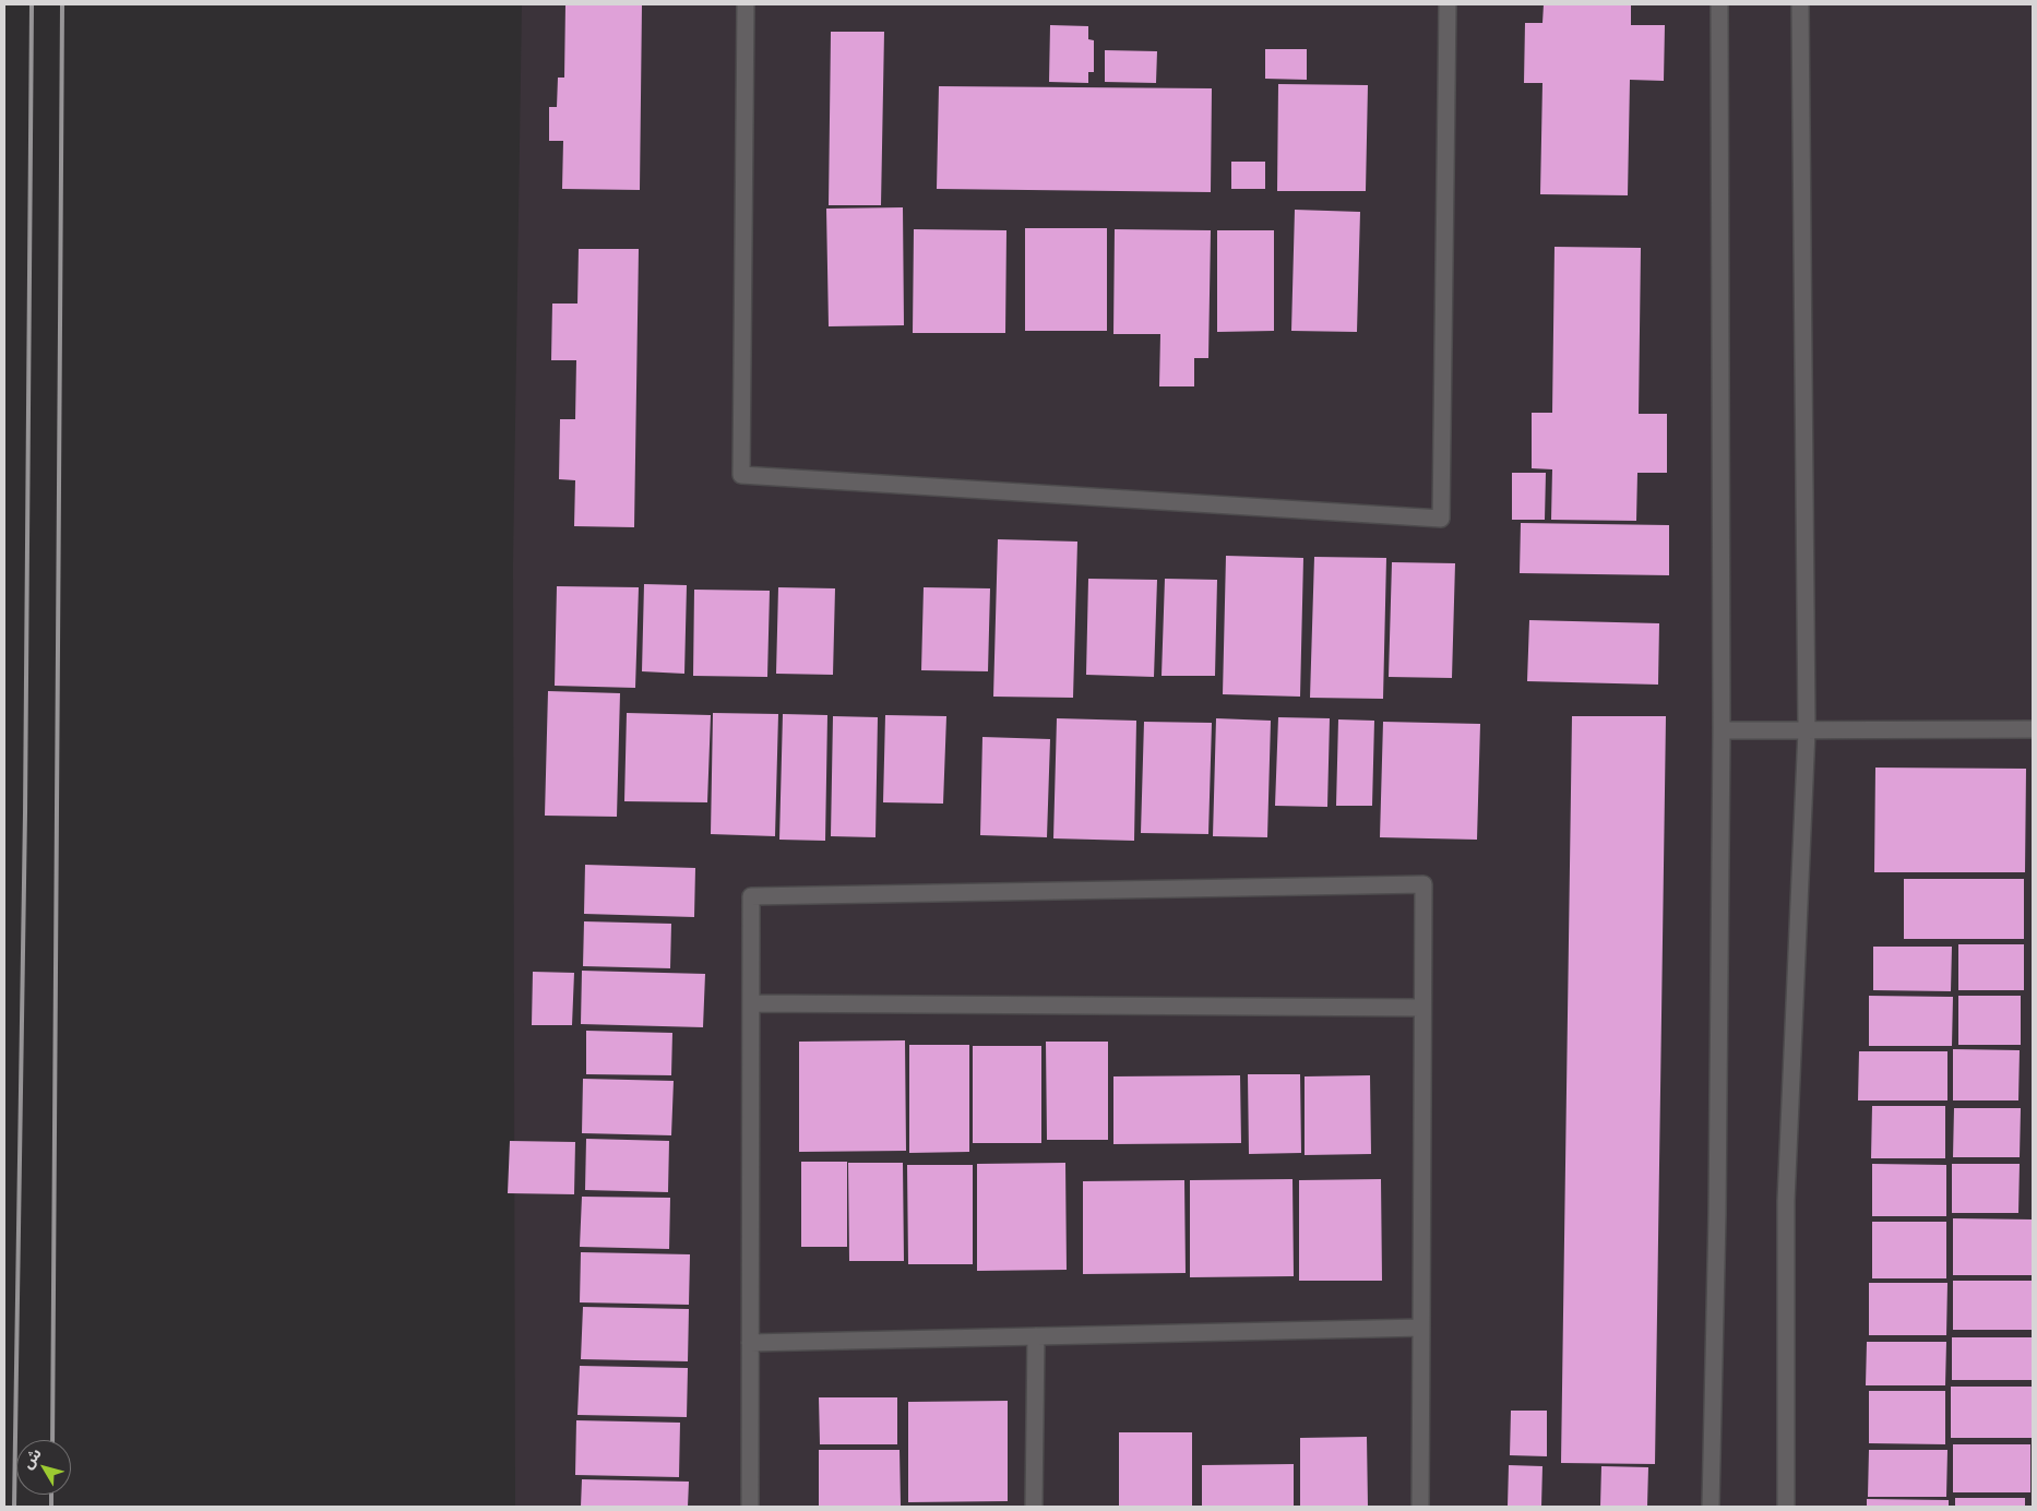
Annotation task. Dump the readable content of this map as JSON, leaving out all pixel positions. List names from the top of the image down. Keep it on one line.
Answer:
{"north":"top left"}
